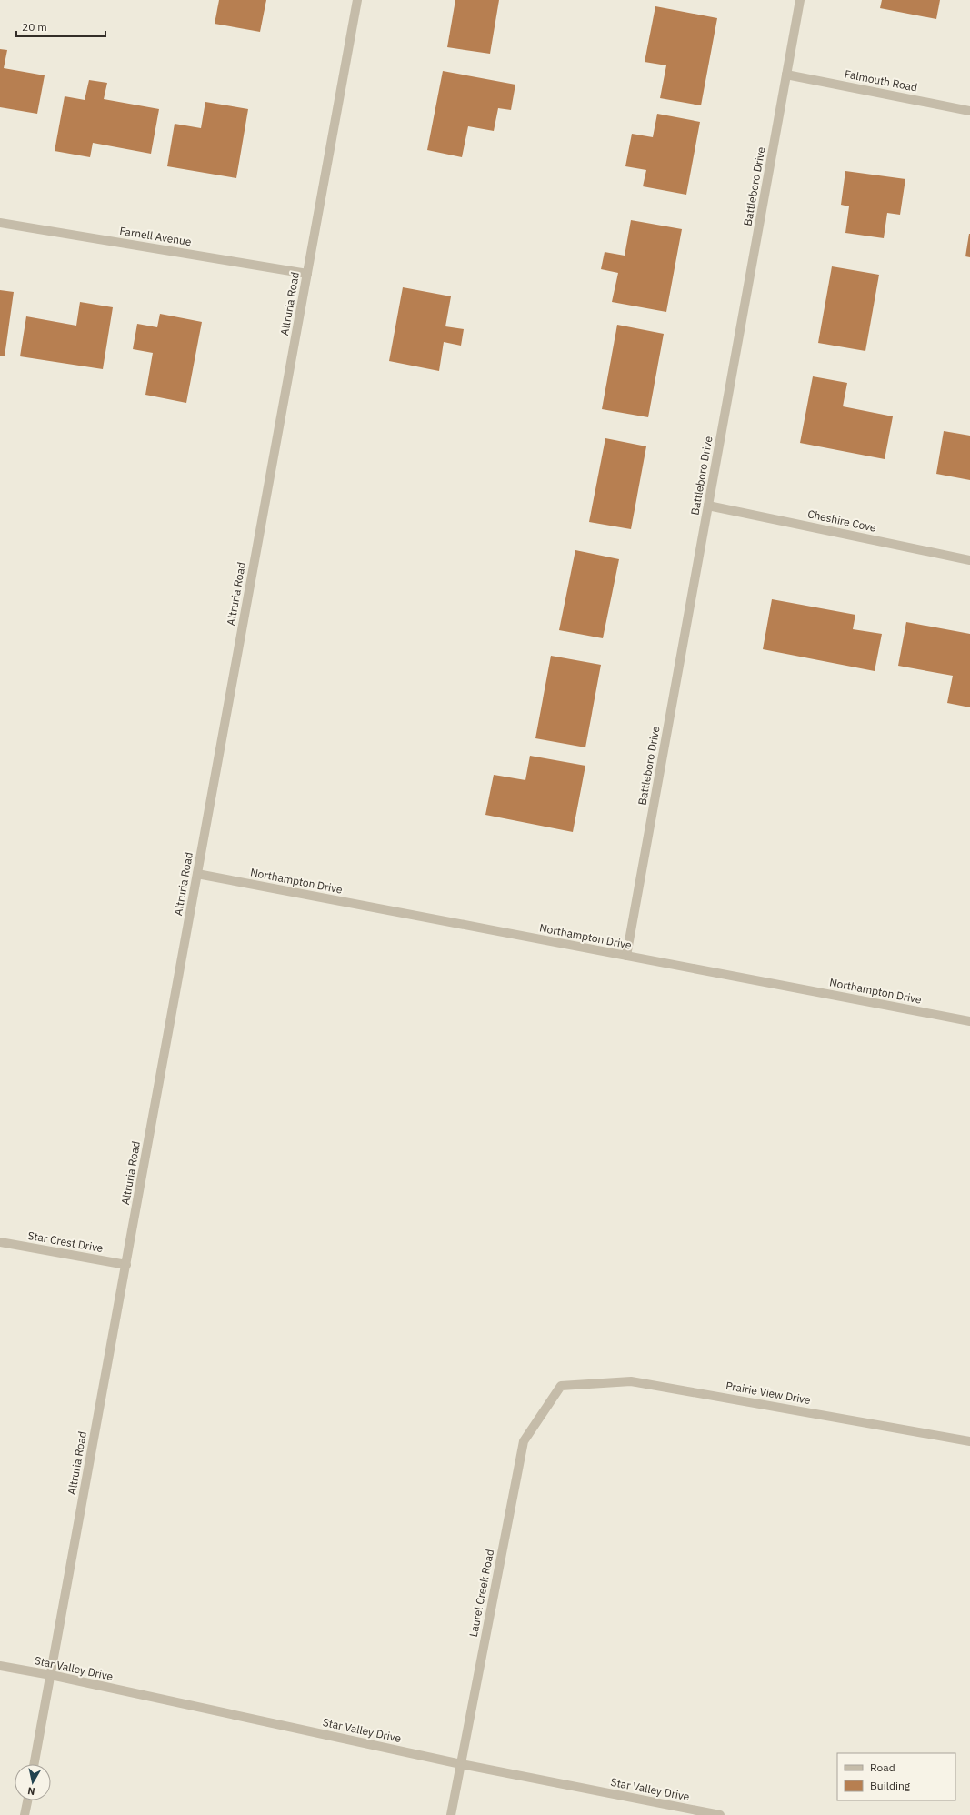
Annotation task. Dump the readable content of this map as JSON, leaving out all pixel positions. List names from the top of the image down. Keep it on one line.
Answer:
{"streets":{"street":["Falmouth Road","Battleboro Drive","Farnell Avenue","Altruria Road","Cheshire Cove","Northampton Drive","Star Crest Drive","Prairie View Drive","Laurel Creek Road","Star Valley Drive"]},"crossings":[["Falmouth Road","Battleboro Drive"],["Battleboro Drive","Cheshire Cove"],["Battleboro Drive","Northampton Drive"],["Farnell Avenue","Altruria Road"],["Altruria Road","Northampton Drive"],["Altruria Road","Star Crest Drive"],["Altruria Road","Star Valley Drive"],["Prairie View Drive","Laurel Creek Road"],["Laurel Creek Road","Star Valley Drive"]],"legend":["Road","Building"],"scale_bar":"20 m","north":"bottom"}
